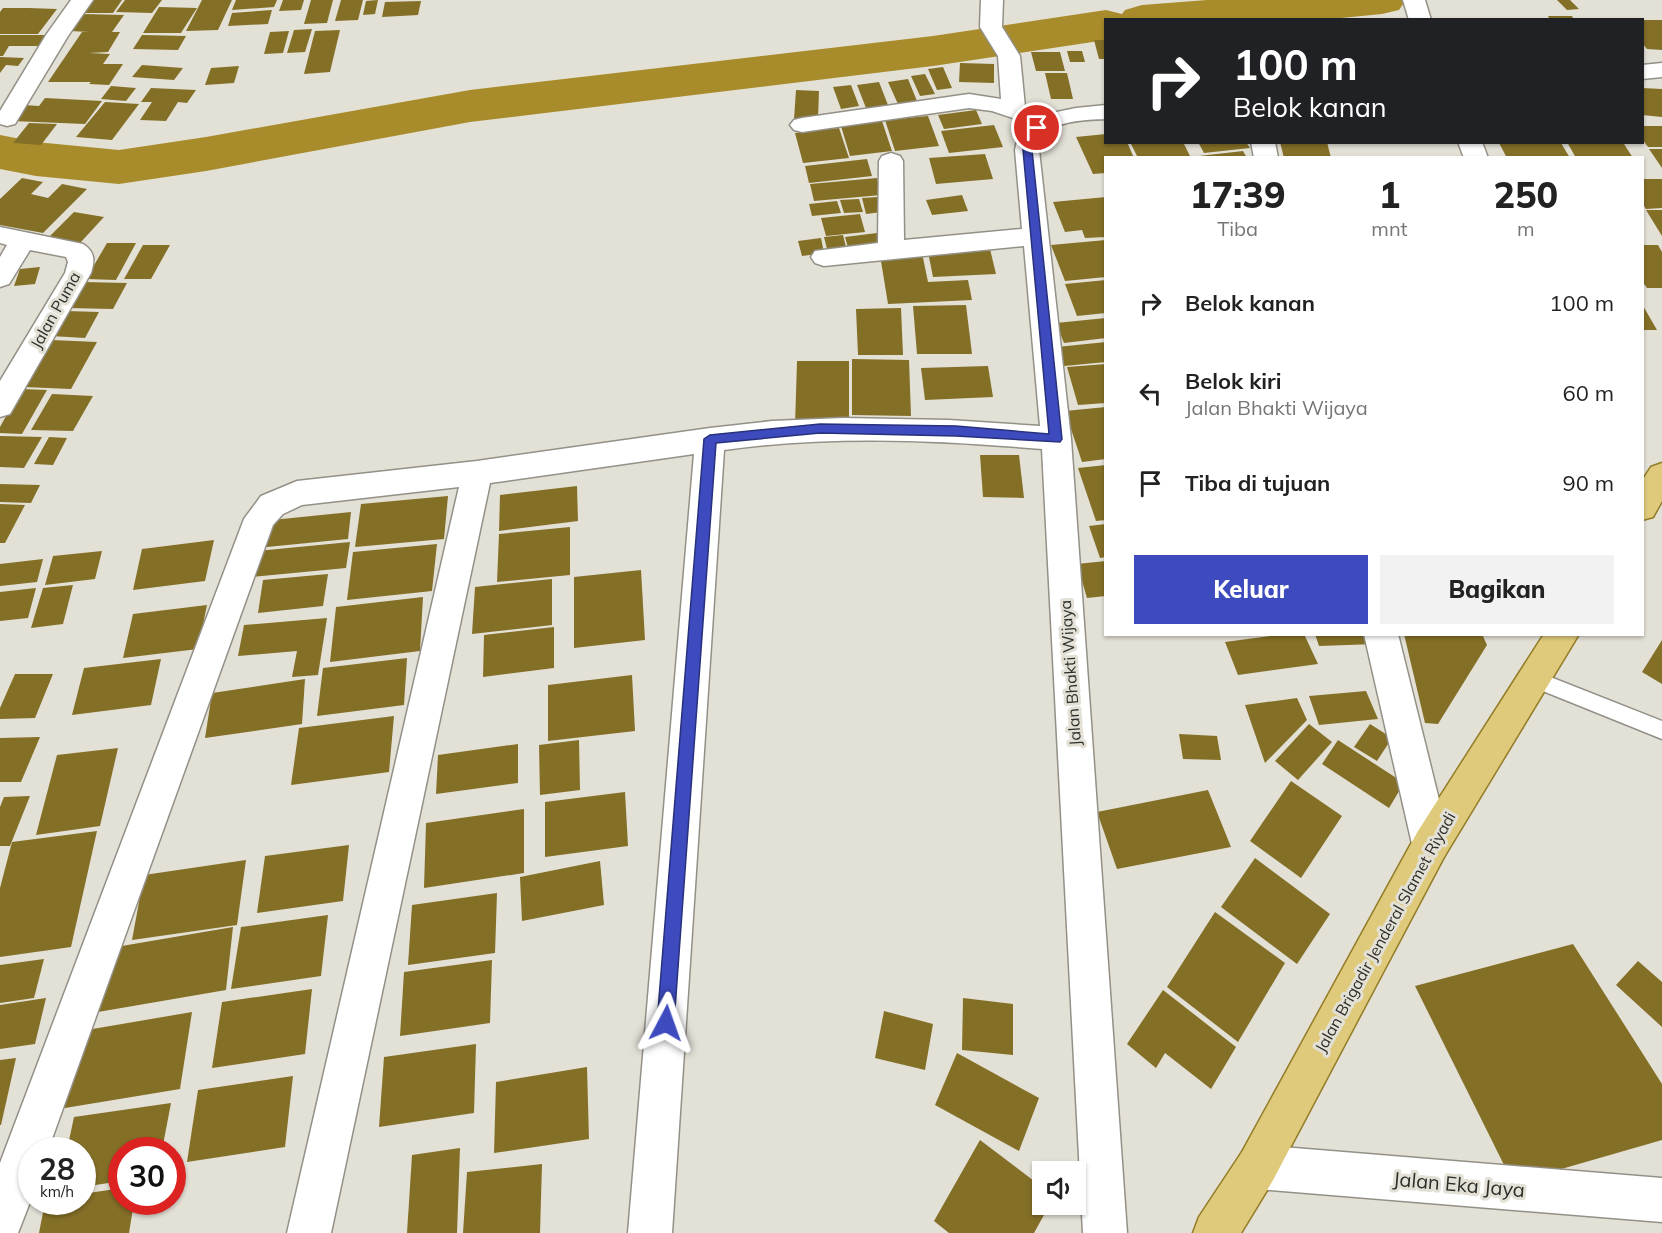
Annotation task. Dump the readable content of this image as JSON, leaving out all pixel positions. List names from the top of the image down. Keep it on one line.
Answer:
{"streets":{"main road":["Jalan Brigadir Jenderal Slamet Riyadi"],"street":["Jalan Puma","Jalan Bhakti Wijaya","Jalan Eka Jaya"]},"crossings":[["Jalan Brigadir Jenderal Slamet Riyadi","Jalan Eka Jaya"]],"page":{"turn":["100 m","Belok kanan"],"eta":["17:39","Tiba","1","mnt","250","m"],"list":[{"name":"Belok kanan","value":"100 m"},{"name":"Belok kiri","note":"Jalan Bhakti Wijaya","value":"60 m"},{"name":"Tiba di tujuan","value":"90 m"}],"buttons":["Keluar","Bagikan"],"speed":"28 km/h","limit":"30"}}
